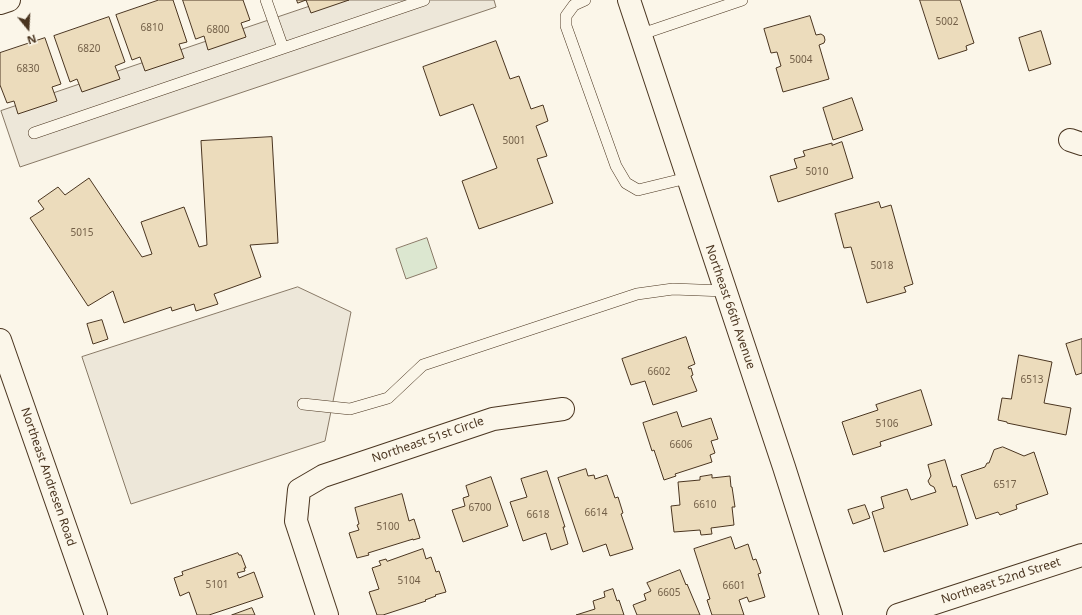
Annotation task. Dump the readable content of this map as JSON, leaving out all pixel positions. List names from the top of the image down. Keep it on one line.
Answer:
{"streets":{"street":["Northeast 66th Avenue","Northeast 51st Circle","Northeast Andresen Road","Northeast 52nd Street"]},"house_numbers":["5002","6810","6800","6820","5004","6830","5001","5010","5015","5018","6602","6513","5106","6606","6517","6610","6700","6614","6618","5100","5104","5101","6601","6605"],"north":"bottom"}
